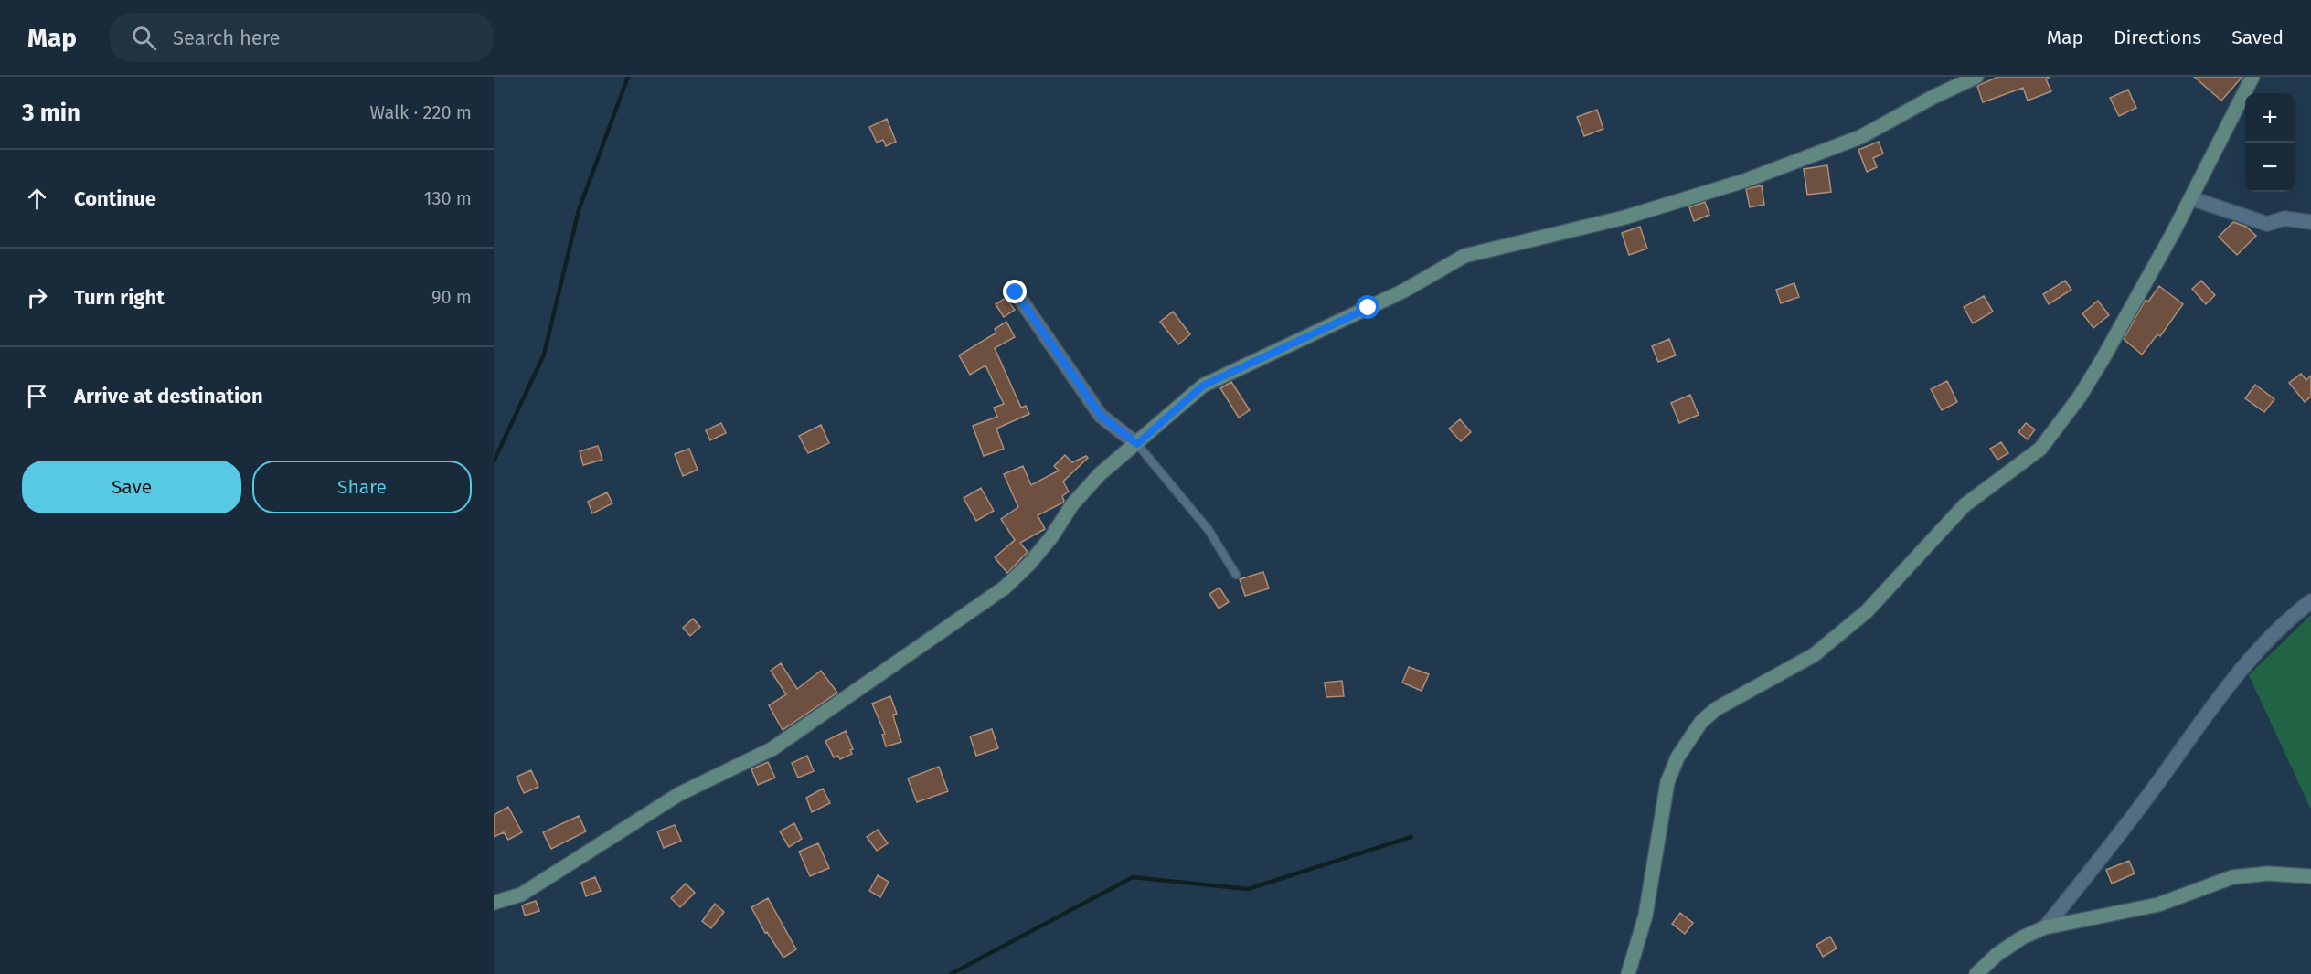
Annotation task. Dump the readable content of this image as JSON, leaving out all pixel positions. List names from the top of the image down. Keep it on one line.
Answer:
{"page":{"header":"Map","search":"Search here","nav":["Map","Directions","Saved"],"heading":["3 min","Walk · 220 m"],"map_buttons":["+","−"],"list":[["Continue","130 m"],["Turn right","90 m"],"Arrive at destination"],"buttons":["Save","Share"]}}
